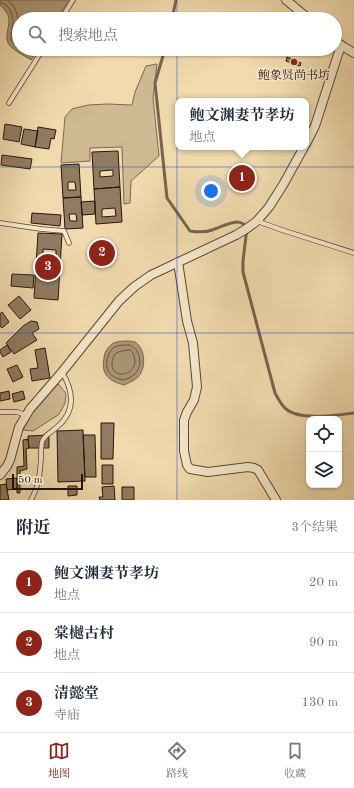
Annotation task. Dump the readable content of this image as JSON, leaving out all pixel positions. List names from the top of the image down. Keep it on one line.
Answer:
{"places":["鲍象贤尚书坊"],"scale_bar":"50 m","page":{"search":"搜索地点","popup":["鲍文渊妻节孝坊","地点"],"pins":["1","2","3"],"scale":"50 m","heading":["附近","3个结果"],"list":[{"mark":"1","name":"鲍文渊妻节孝坊","note":"地点","value":"20 m"},{"mark":"2","name":"棠樾古村","note":"地点","value":"90 m"},{"mark":"3","name":"清懿堂","note":"寺庙","value":"130 m"}],"nav":["地图","路线","收藏"]}}
